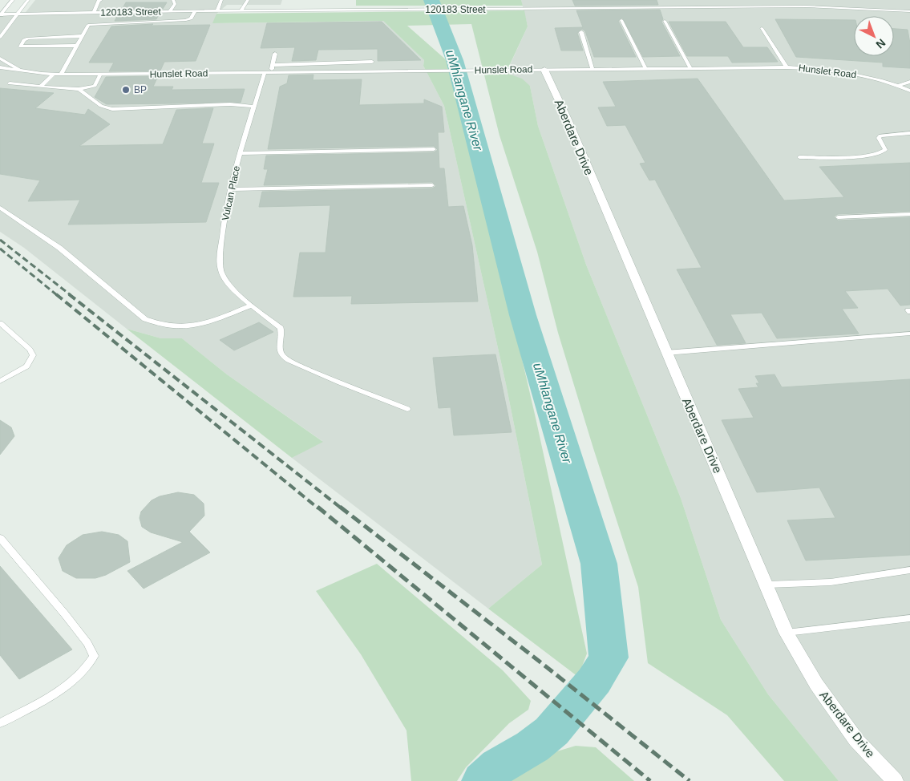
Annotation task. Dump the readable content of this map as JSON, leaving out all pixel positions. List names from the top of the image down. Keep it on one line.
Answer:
{"streets":{"street":["Aberdare Drive"],"lane":["120183 Street","Hunslet Road","Vulcan Place"]},"crossings":[["Hunslet Road","Aberdare Drive"],["Hunslet Road","Vulcan Place"]],"water":["uMhlangane River"],"places":["BP"],"north":"bottom right"}
